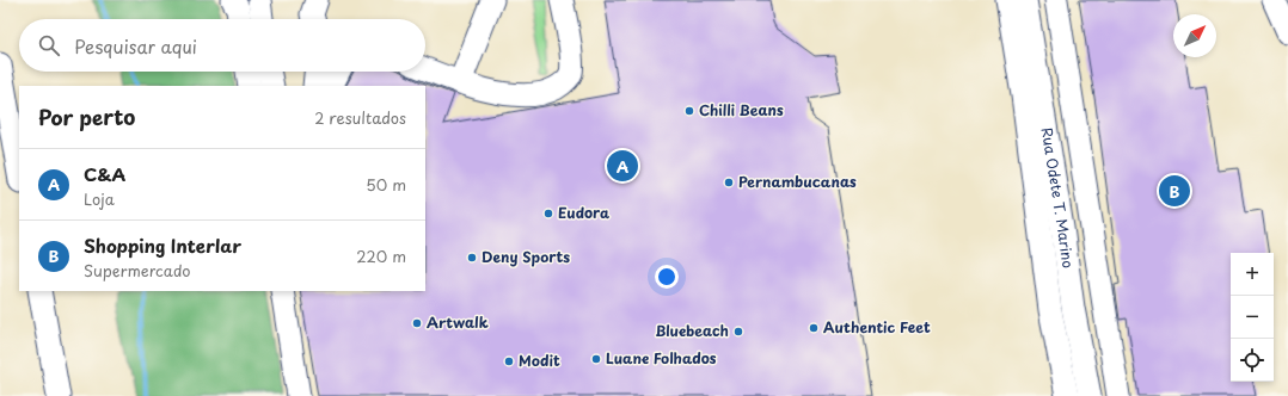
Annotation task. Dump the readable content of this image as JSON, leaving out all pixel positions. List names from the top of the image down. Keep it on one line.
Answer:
{"streets":{"street":["Rua Odete T. Marino"]},"places":["Chilli Beans","Pernambucanas","Eudora","Deny Sports","Artwalk","Authentic Feet","Bluebeach","Luane Folhados","Modit"],"north":"top right","page":{"search":"Pesquisar aqui","heading":["Por perto","2 resultados"],"pins":["A","B"],"list":[{"mark":"A","name":"C&A","note":"Loja","value":"50 m"},{"mark":"B","name":"Shopping Interlar","note":"Supermercado","value":"220 m"}],"map_buttons":["+","−"]}}
